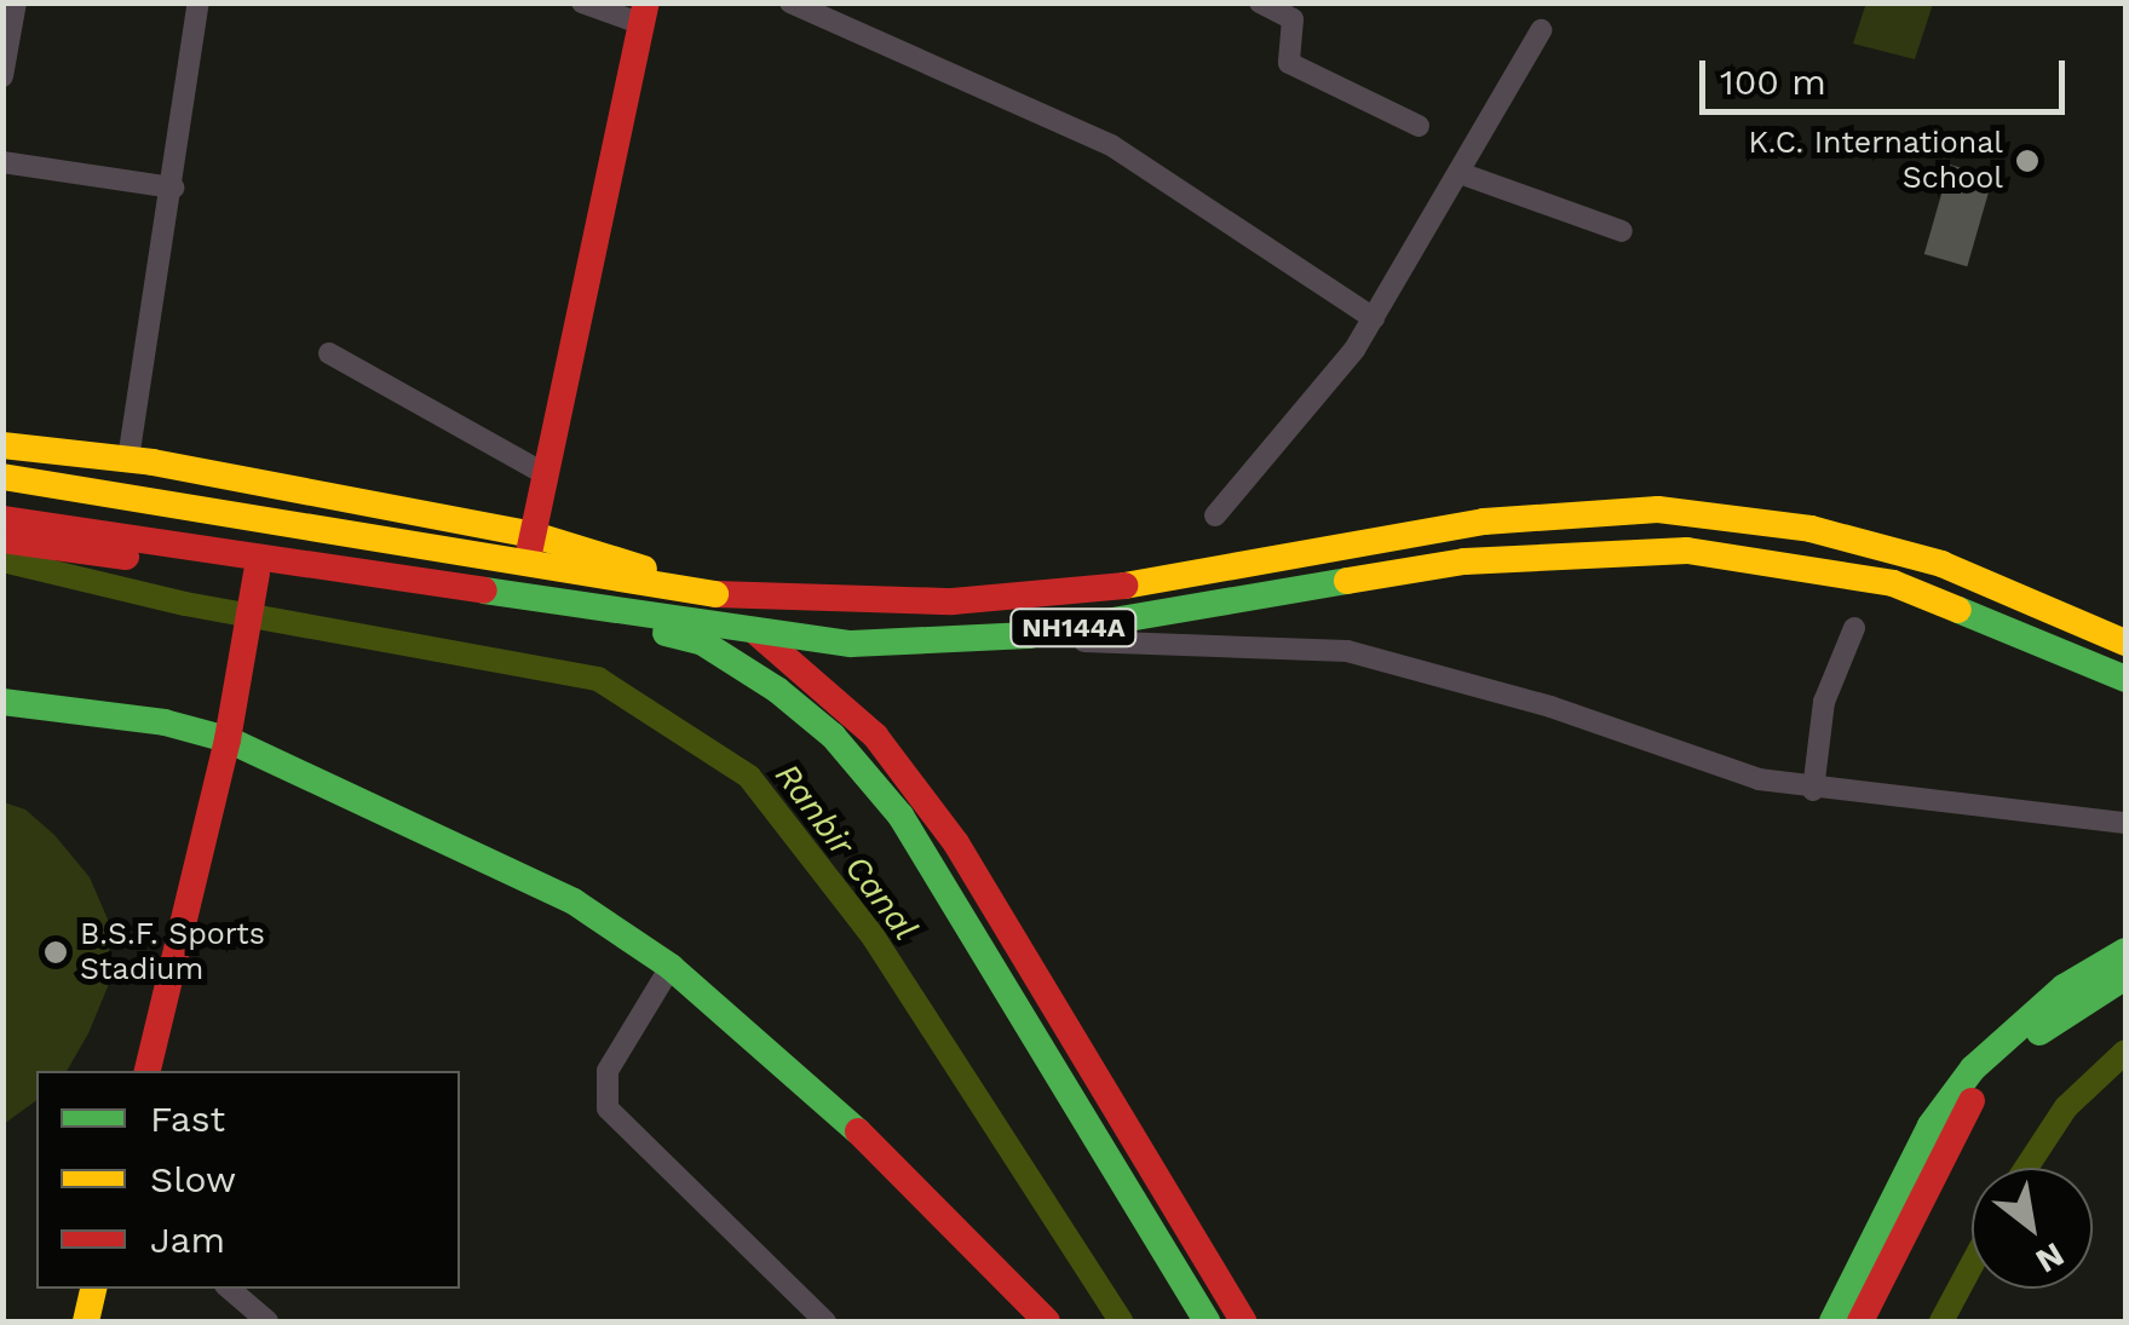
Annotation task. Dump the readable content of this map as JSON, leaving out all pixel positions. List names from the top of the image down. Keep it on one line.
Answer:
{"streets":{"main road":["NH144A"]},"water":["Ranbir Canal"],"places":["K.C. International School","B.S.F. Sports Stadium"],"legend":["Fast","Slow","Jam"],"scale_bar":"100 m","north":"bottom right"}
